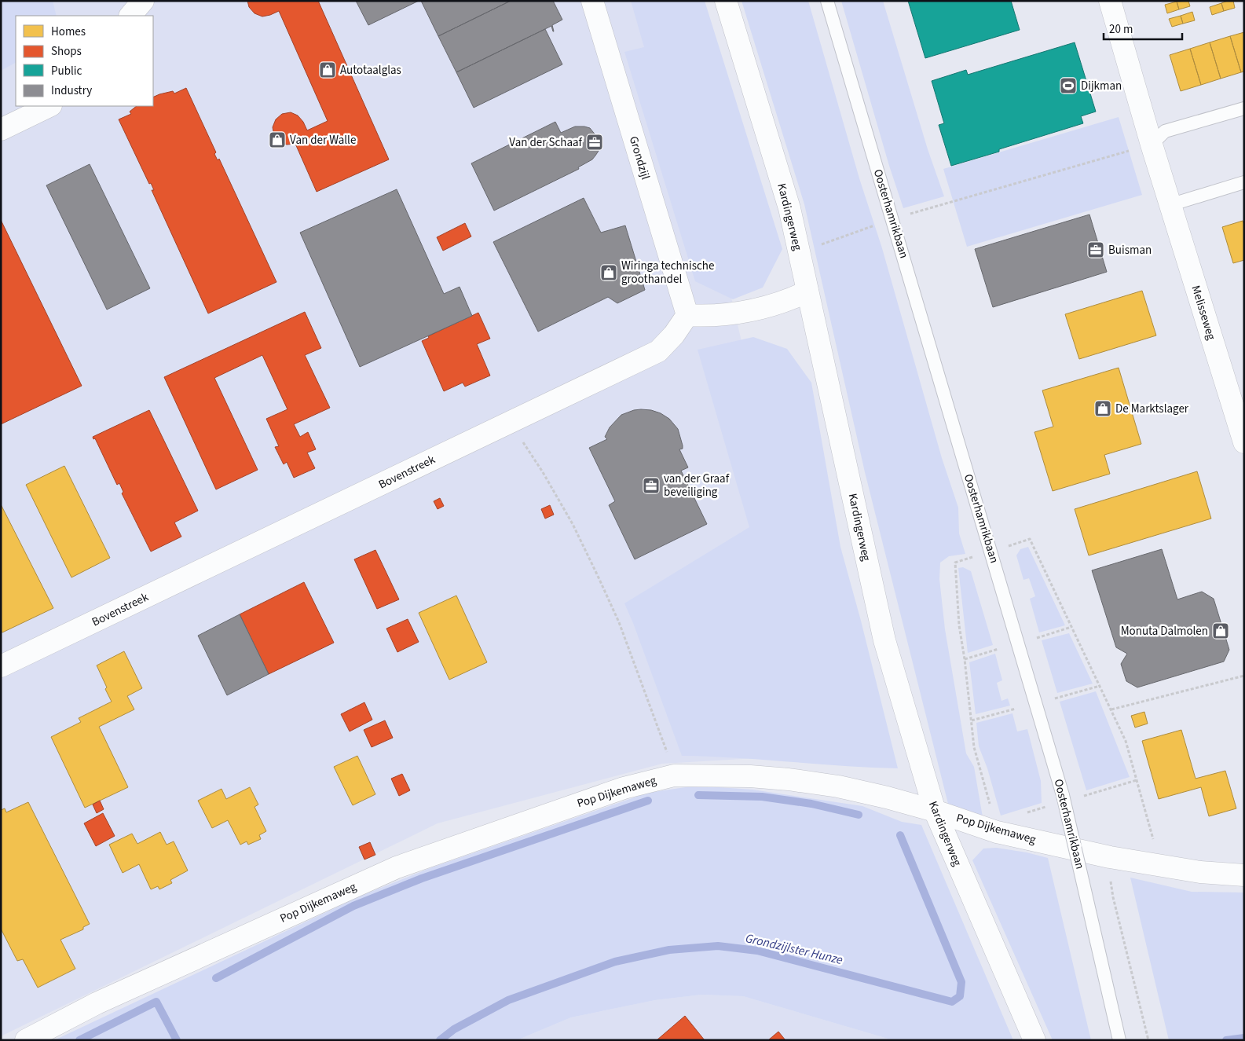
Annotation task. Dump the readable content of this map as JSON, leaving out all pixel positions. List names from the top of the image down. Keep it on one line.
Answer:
{"streets":{"street":["Grondzijl","Kardingerweg","Melisseweg","Bovenstreek","Pop Dijkemaweg"],"lane":["Oosterhamrikbaan"]},"crossings":[["Grondzijl","Bovenstreek"],["Kardingerweg","Pop Dijkemaweg"]],"water":["Grondzijlster Hunze"],"places":{"shop":["Autotaalglas","Van der Walle","Wiringa technische groothandel","De Marktslager","Monuta Dalmolen"],"sports":["Dijkman"],"office":["Van der Schaaf","Buisman","van der Graaf beveiliging"]},"legend":["Homes","Shops","Public","Industry"],"scale_bar":"20 m"}
